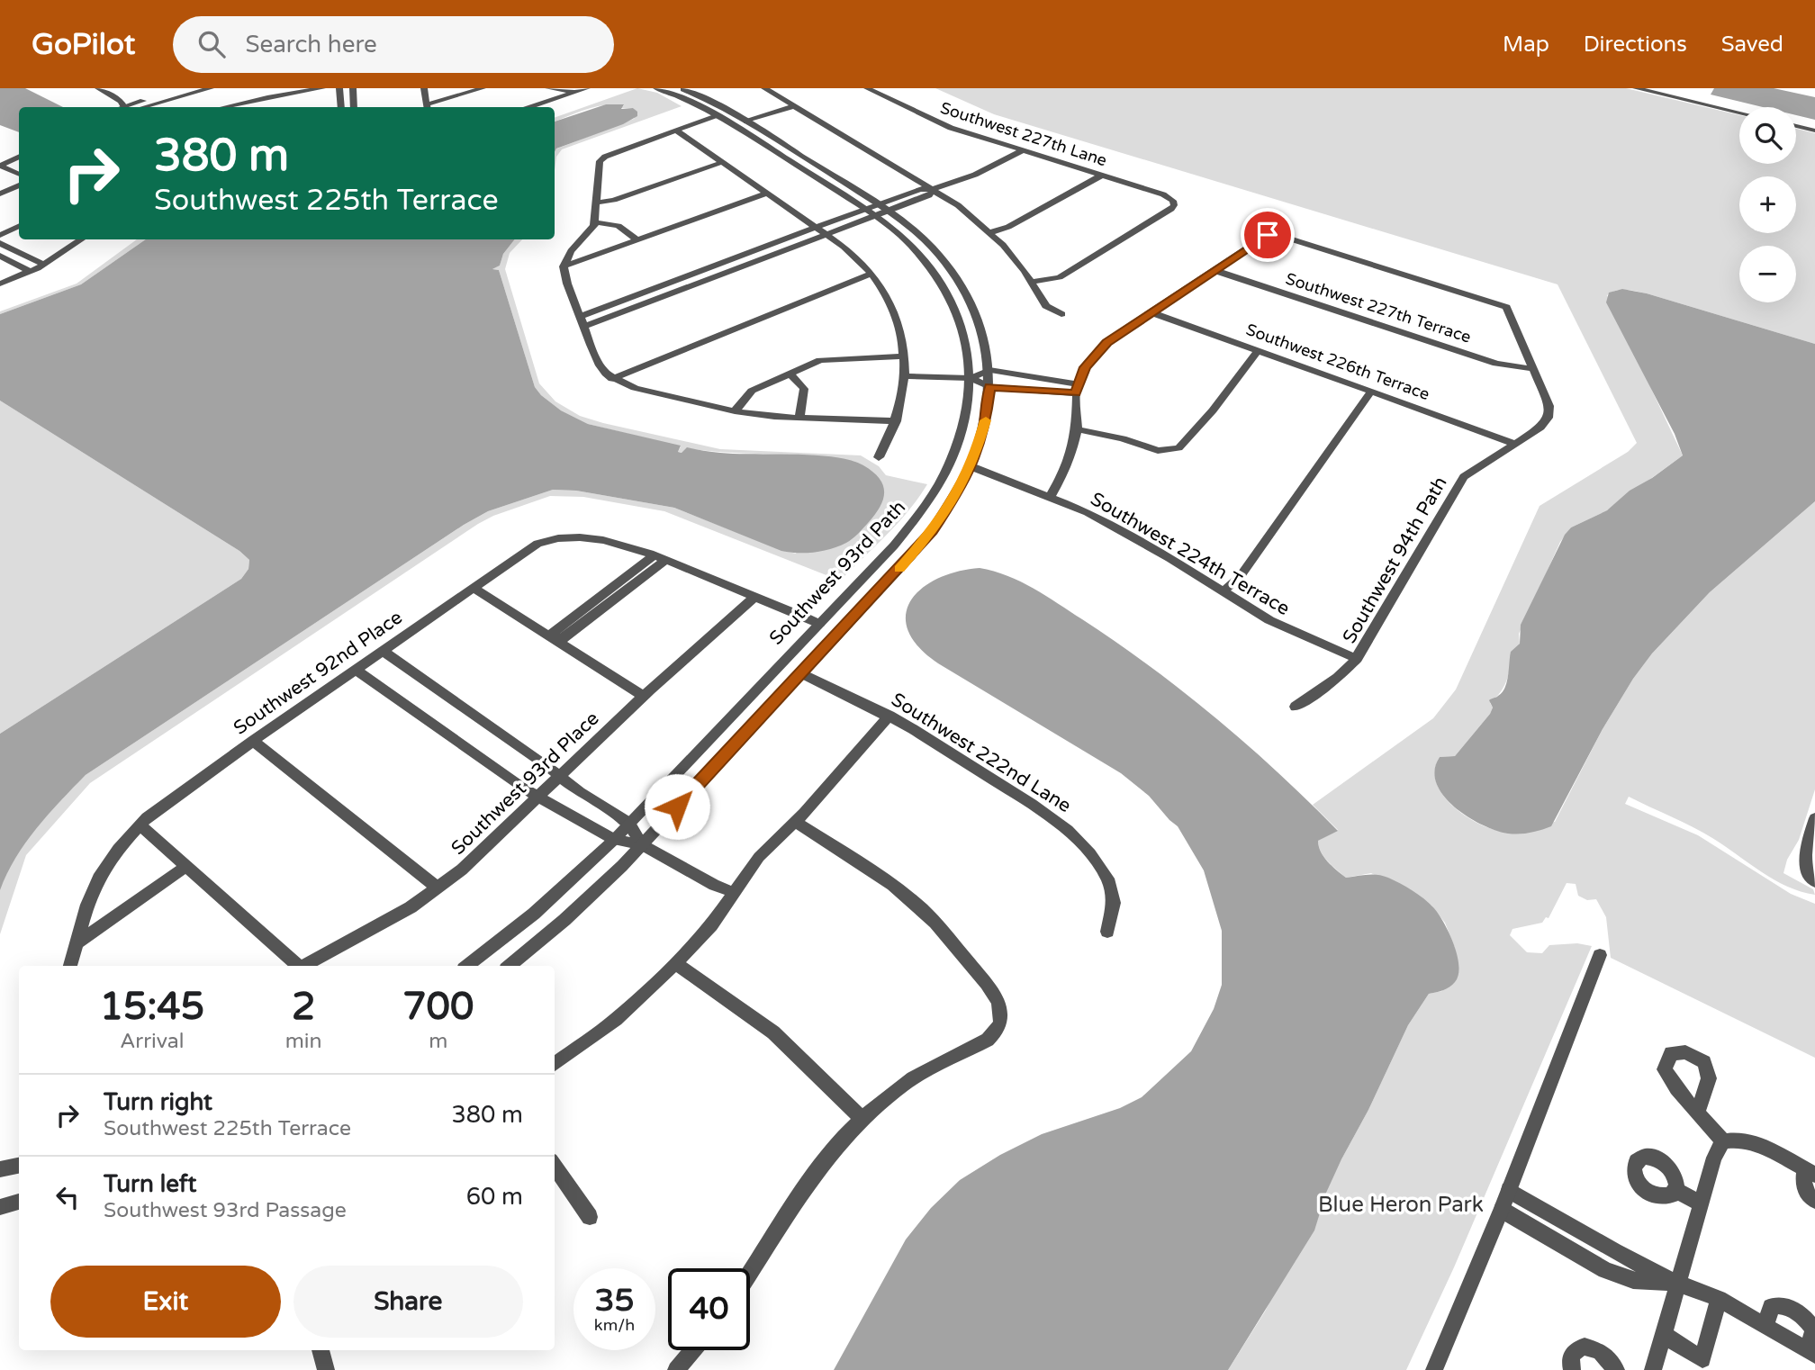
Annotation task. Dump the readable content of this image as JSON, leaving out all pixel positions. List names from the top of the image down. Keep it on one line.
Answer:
{"streets":{"street":["Southwest 227th Lane","Southwest 227th Terrace","Southwest 226th Terrace","Southwest 224th Terrace","Southwest 94th Path","Southwest 93rd Path","Southwest 92nd Place","Southwest 222nd Lane","Southwest 93rd Place"]},"crossings":[["Southwest 227th Terrace","Southwest 94th Path"],["Southwest 226th Terrace","Southwest 94th Path"],["Southwest 224th Terrace","Southwest 94th Path"]],"parks":["Blue Heron Park"],"page":{"header":"GoPilot","search":"Search here","nav":["Map","Directions","Saved"],"map_buttons":["+","−"],"turn":["380 m","Southwest 225th Terrace"],"eta":["15:45","Arrival","2","min","700","m"],"list":[{"name":"Turn right","note":"Southwest 225th Terrace","value":"380 m"},{"name":"Turn left","note":"Southwest 93rd Passage","value":"60 m"}],"buttons":["Exit","Share"],"speed":"35 km/h","limit":"40"}}
